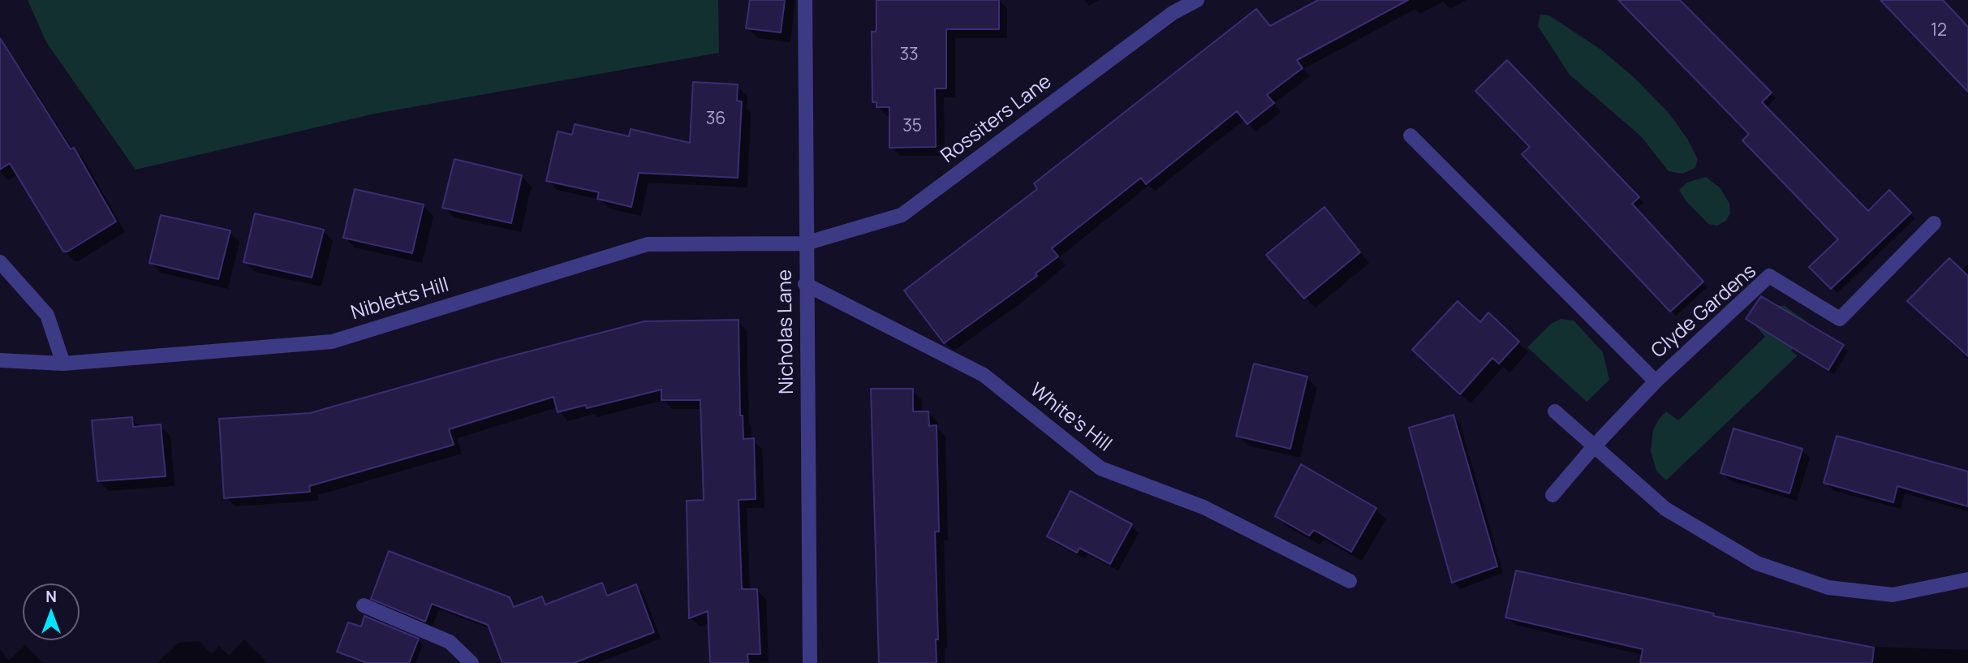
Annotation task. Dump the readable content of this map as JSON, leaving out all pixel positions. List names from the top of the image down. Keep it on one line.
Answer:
{"streets":{"street":["Rossiters Lane","Nibletts Hill","Clyde Gardens","Nicholas Lane","White's Hill"]},"crossings":[["Rossiters Lane","Nibletts Hill"],["Rossiters Lane","Nicholas Lane"],["Nibletts Hill","Nicholas Lane"],["Nicholas Lane","White's Hill"]],"house_numbers":["12","33","36","35"],"north":"top"}
